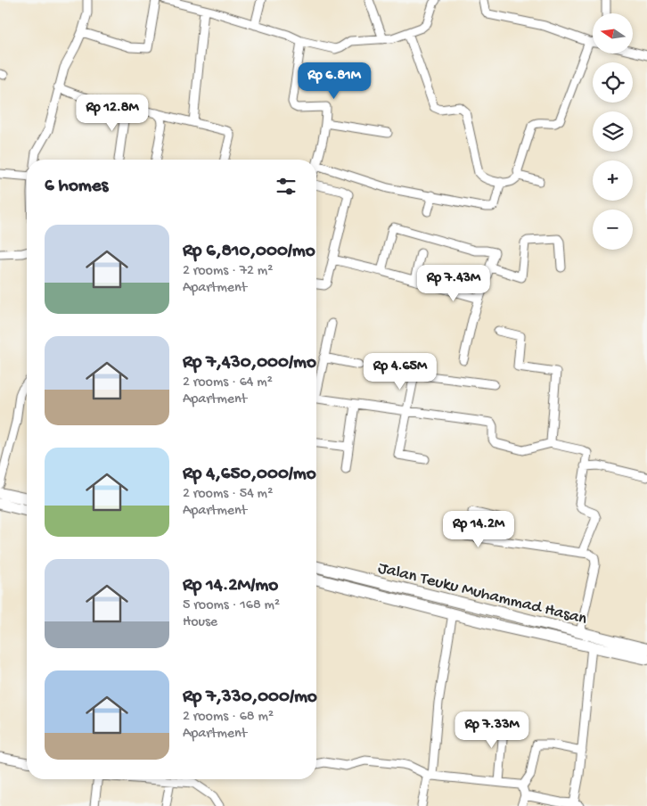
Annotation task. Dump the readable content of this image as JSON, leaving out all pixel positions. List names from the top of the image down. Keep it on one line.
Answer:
{"streets":{"highway":["Jalan Teuku Muhammad Hasan"]},"north":"left","page":{"map_buttons":["+","−"],"price":["Rp 6.81M","Rp 12.8M","Rp 7.43M","Rp 4.65M","Rp 14.2M","Rp 7.33M"],"heading":"6 homes","list":[{"name":"Rp 6,810,000/mo","note":"2 rooms · 72 m² · Apartment"},{"name":"Rp 7,430,000/mo","note":"2 rooms · 64 m² · Apartment"},{"name":"Rp 4,650,000/mo","note":"2 rooms · 54 m² · Apartment"},{"name":"Rp 14.2M/mo","note":"5 rooms · 168 m² · House"},{"name":"Rp 7,330,000/mo","note":"2 rooms · 68 m² · Apartment"}]}}
